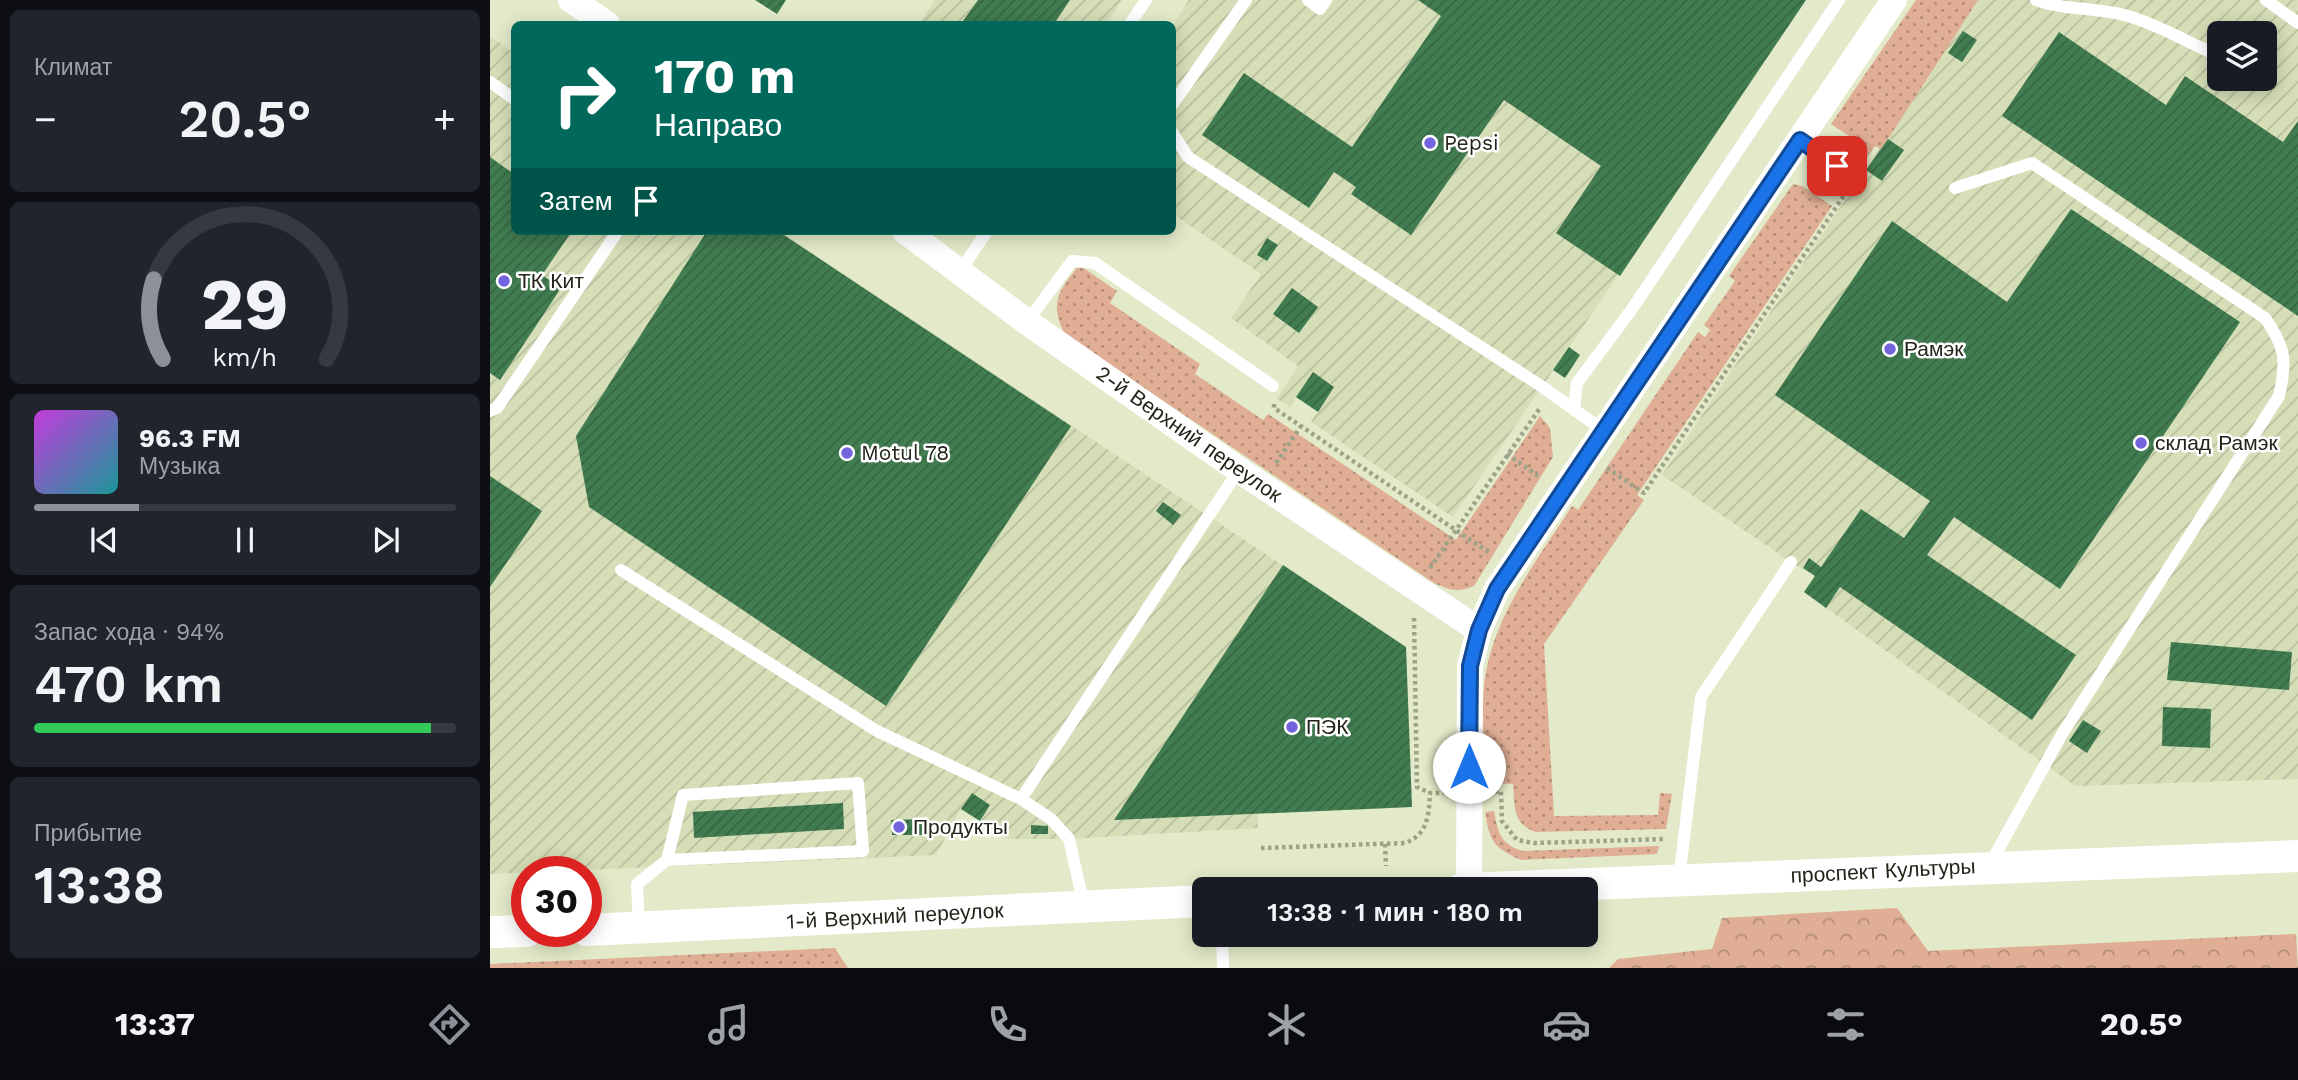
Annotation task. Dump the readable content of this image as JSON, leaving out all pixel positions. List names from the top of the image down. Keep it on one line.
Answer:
{"streets":{"street":["2-й Верхний переулок","проспект Культуры","1-й Верхний переулок"]},"places":["Pepsi","ТК Кит","Рамэк","склад Рамэк","Motul 78","ПЭК","Продукты"],"page":{"tile":["Климат",["Запас хода · 94%","470 km"],["Прибытие","13:38"]],"turn":["170 m","Направо"],"heat":["−","20.5°","+"],"then":"Затем","song":["96.3 FM","Музыка"],"limit":"30","trip":"13:38 · 1 мин · 180 m","tabs":["13:37","20.5°"],"gauge":["29","km/h"]}}
